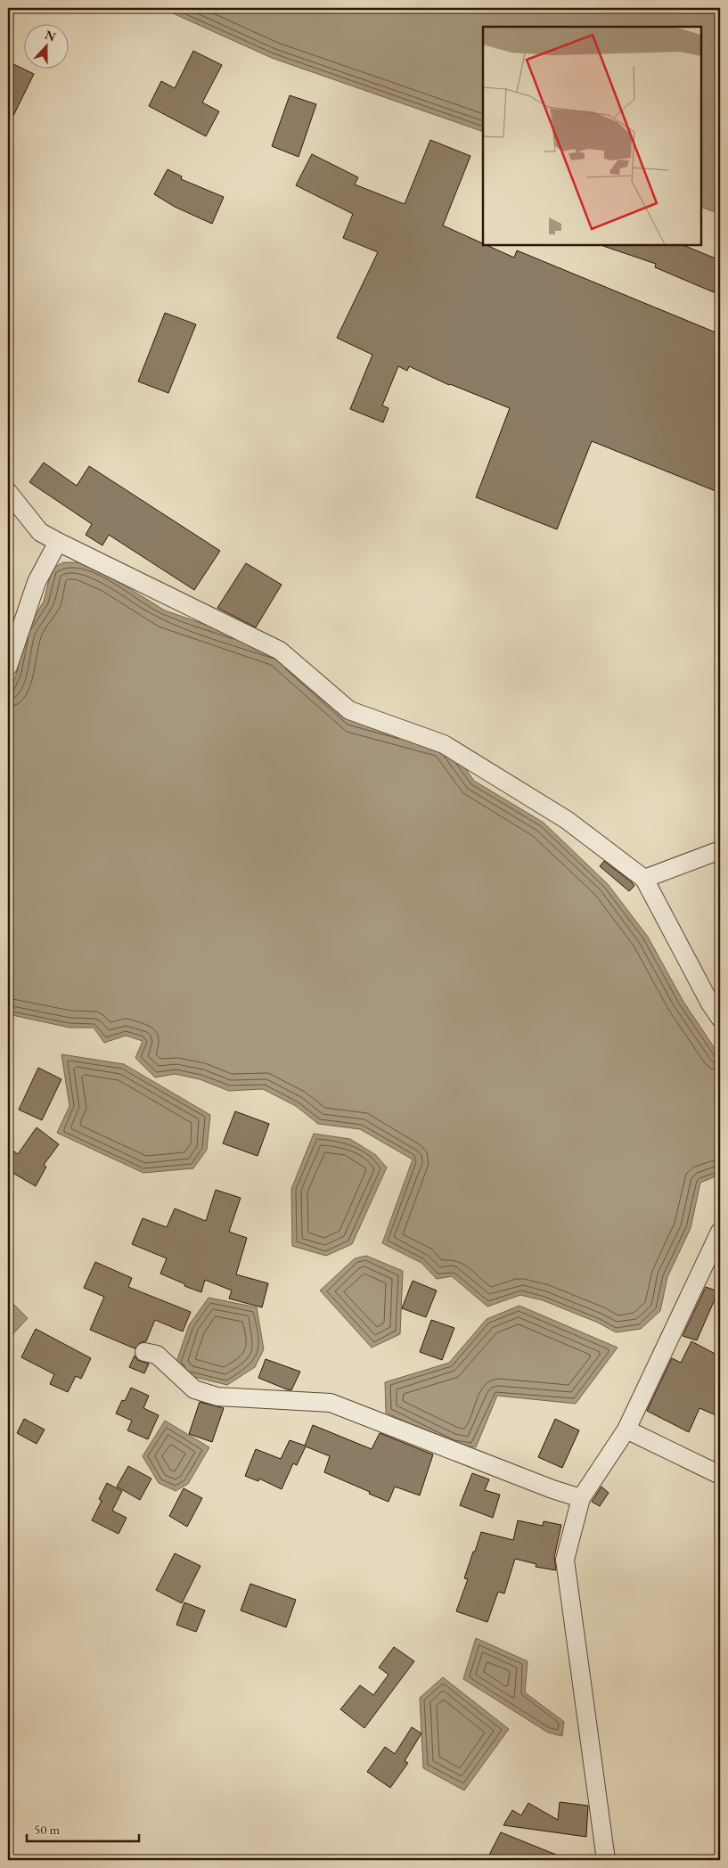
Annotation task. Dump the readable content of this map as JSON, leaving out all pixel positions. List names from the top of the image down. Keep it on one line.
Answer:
{"scale_bar":"50 m","north":"top"}
